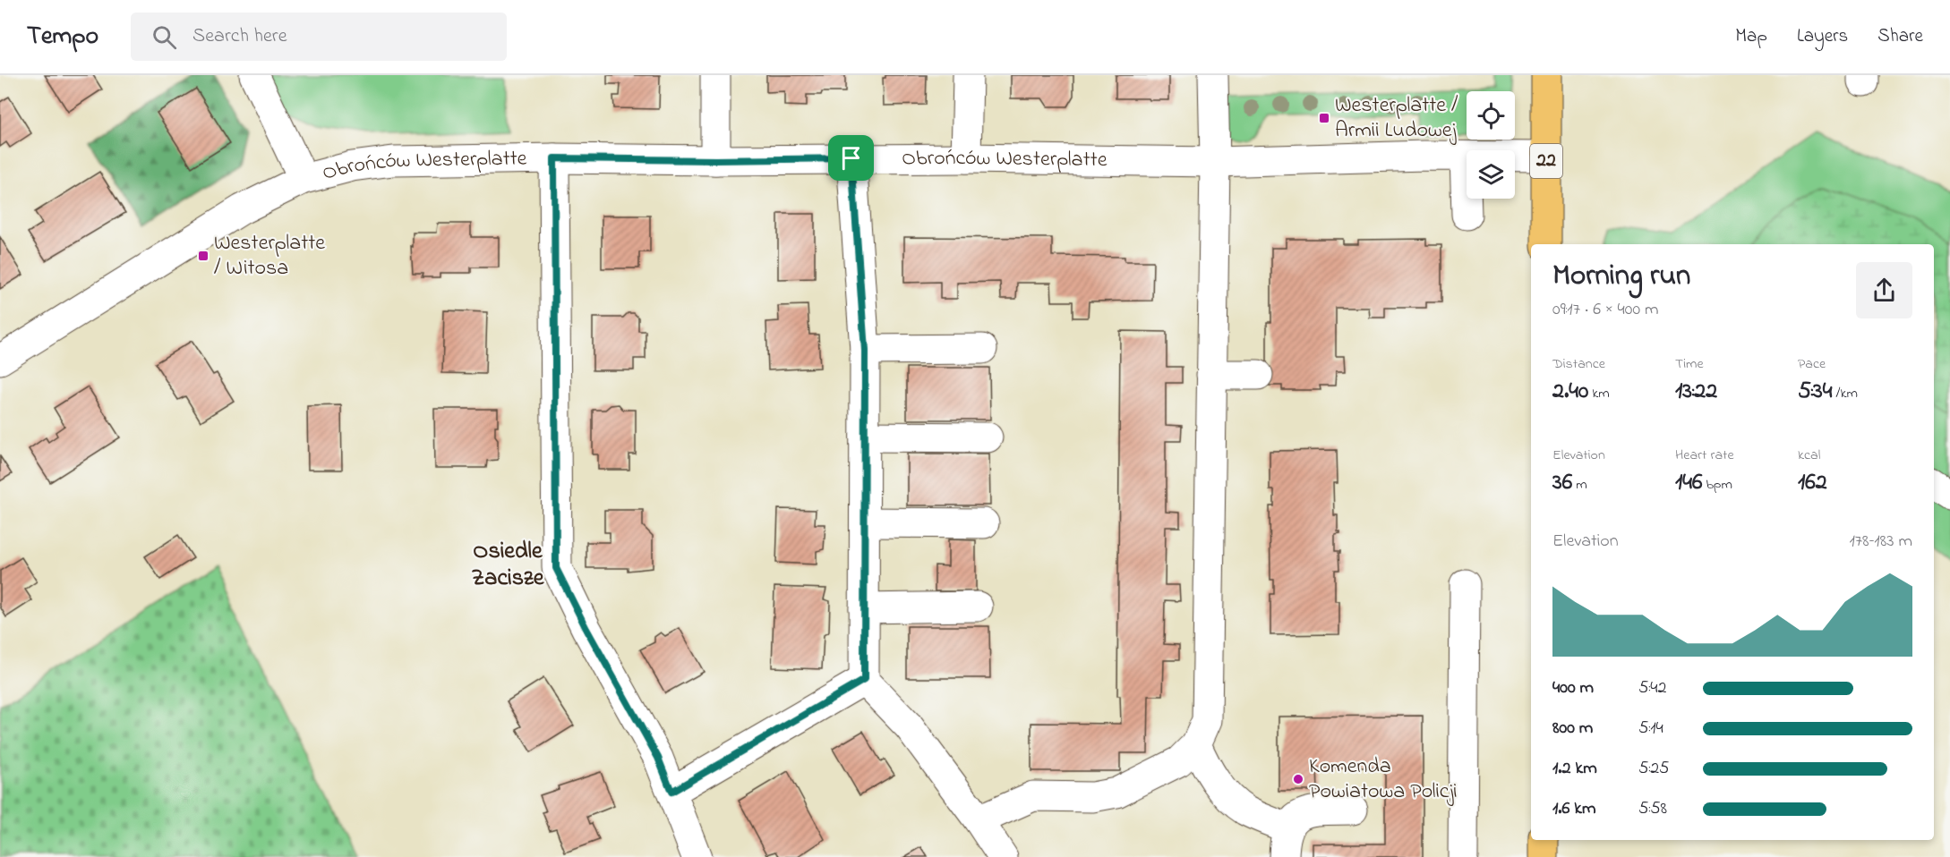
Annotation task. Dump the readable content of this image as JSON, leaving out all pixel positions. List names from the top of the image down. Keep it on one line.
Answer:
{"streets":{"main road":["22"],"street":["Obrońców Westerplatte"]},"crossings":[["Obrońców Westerplatte","22"]],"districts":["Osiedle Zacisze"],"places":{"transit":["Westerplatte / Armii Ludowej","Westerplatte / Witosa"],"other":["Komenda Powiatowa Policji"]},"page":{"header":"Tempo","search":"Search here","nav":["Map","Layers","Share"],"heading":["Morning run","09:17 · 6 × 400 m"],"stats":[["Distance","2.40 km"],["Time","13:22"],["Pace","5:34 /km"],["Elevation","36 m"],["Heart rate","146 bpm"],["kcal","162"]],"chart":["Elevation","178–183 m"],"list":[{"name":"400 m","note":"5:42"},{"name":"800 m","note":"5:14"},{"name":"1.2 km","note":"5:25"},{"name":"1.6 km","note":"5:58"}]}}
